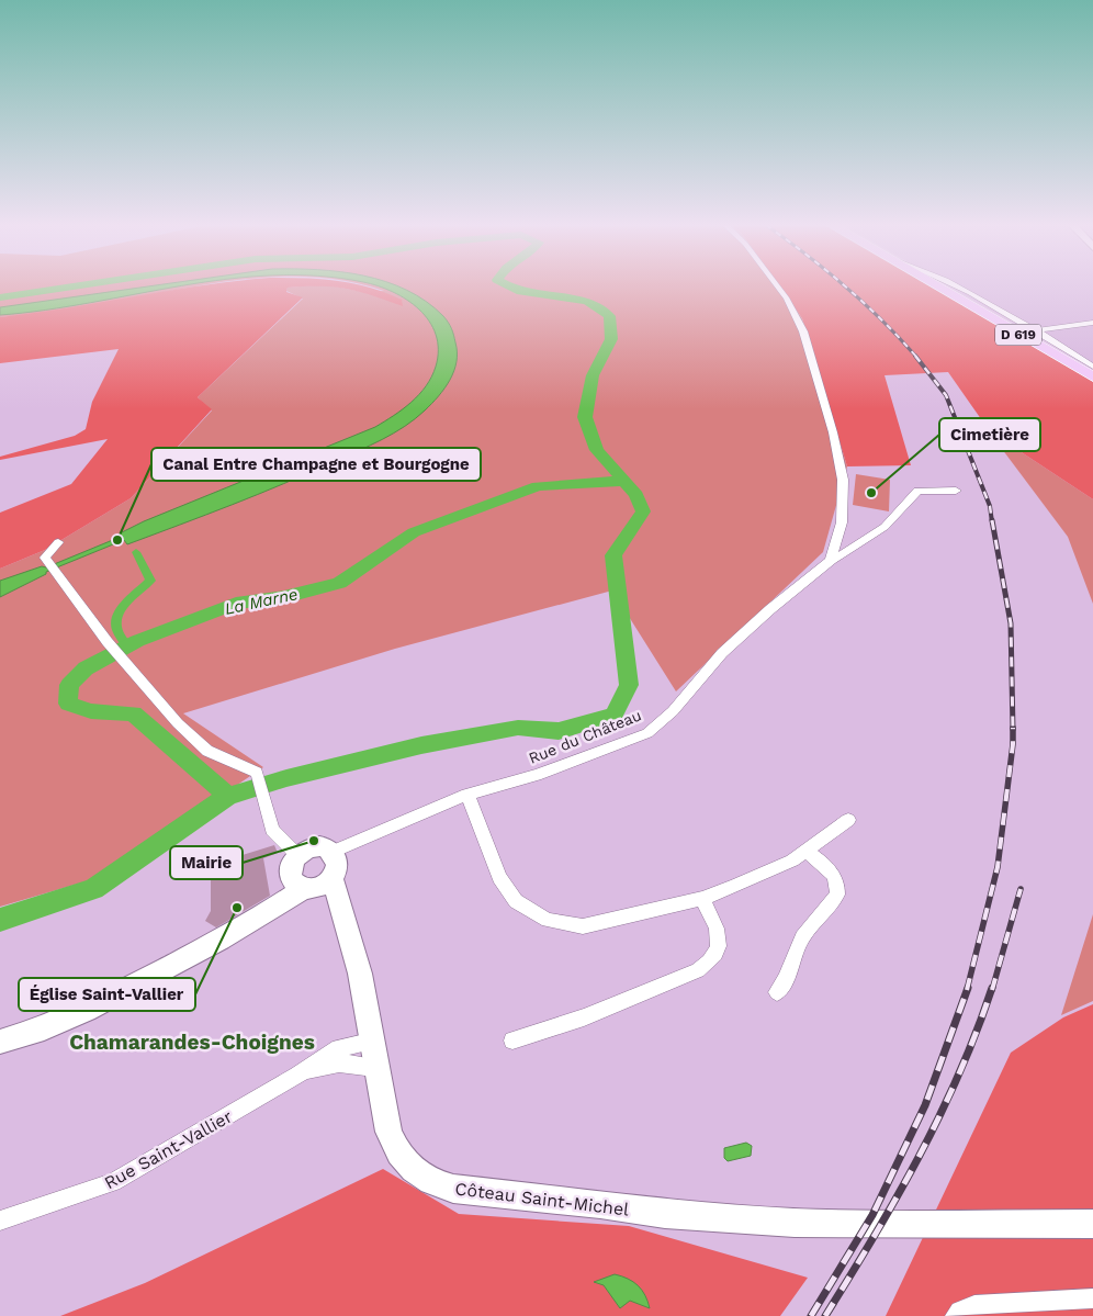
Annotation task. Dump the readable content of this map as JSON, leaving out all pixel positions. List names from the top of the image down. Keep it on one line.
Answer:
{"streets":{"main road":["D 619"],"street":["Rue du Château","Rue Saint-Vallier","Côteau Saint-Michel"]},"crossings":[["Rue du Château","Côteau Saint-Michel"],["Rue Saint-Vallier","Côteau Saint-Michel"]],"districts":["Chamarandes-Choignes"],"water":["La Marne"],"places":["Cimetière","Canal Entre Champagne et Bourgogne","Mairie","Église Saint-Vallier"]}
